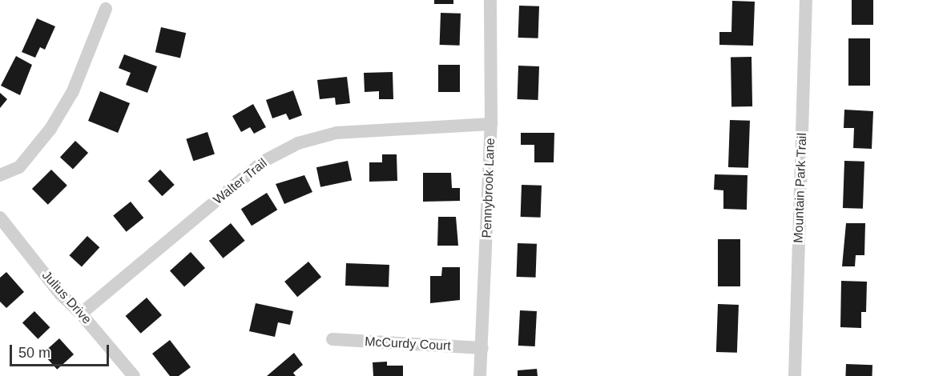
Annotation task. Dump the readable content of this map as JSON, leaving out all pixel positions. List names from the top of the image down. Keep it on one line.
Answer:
{"streets":{"street":["Walter Trail","Pennybrook Lane","Mountain Park Trail","Julius Drive","McCurdy Court"]},"crossings":[["Walter Trail","Pennybrook Lane"],["Walter Trail","Julius Drive"],["Pennybrook Lane","McCurdy Court"]],"scale_bar":"50 m"}
